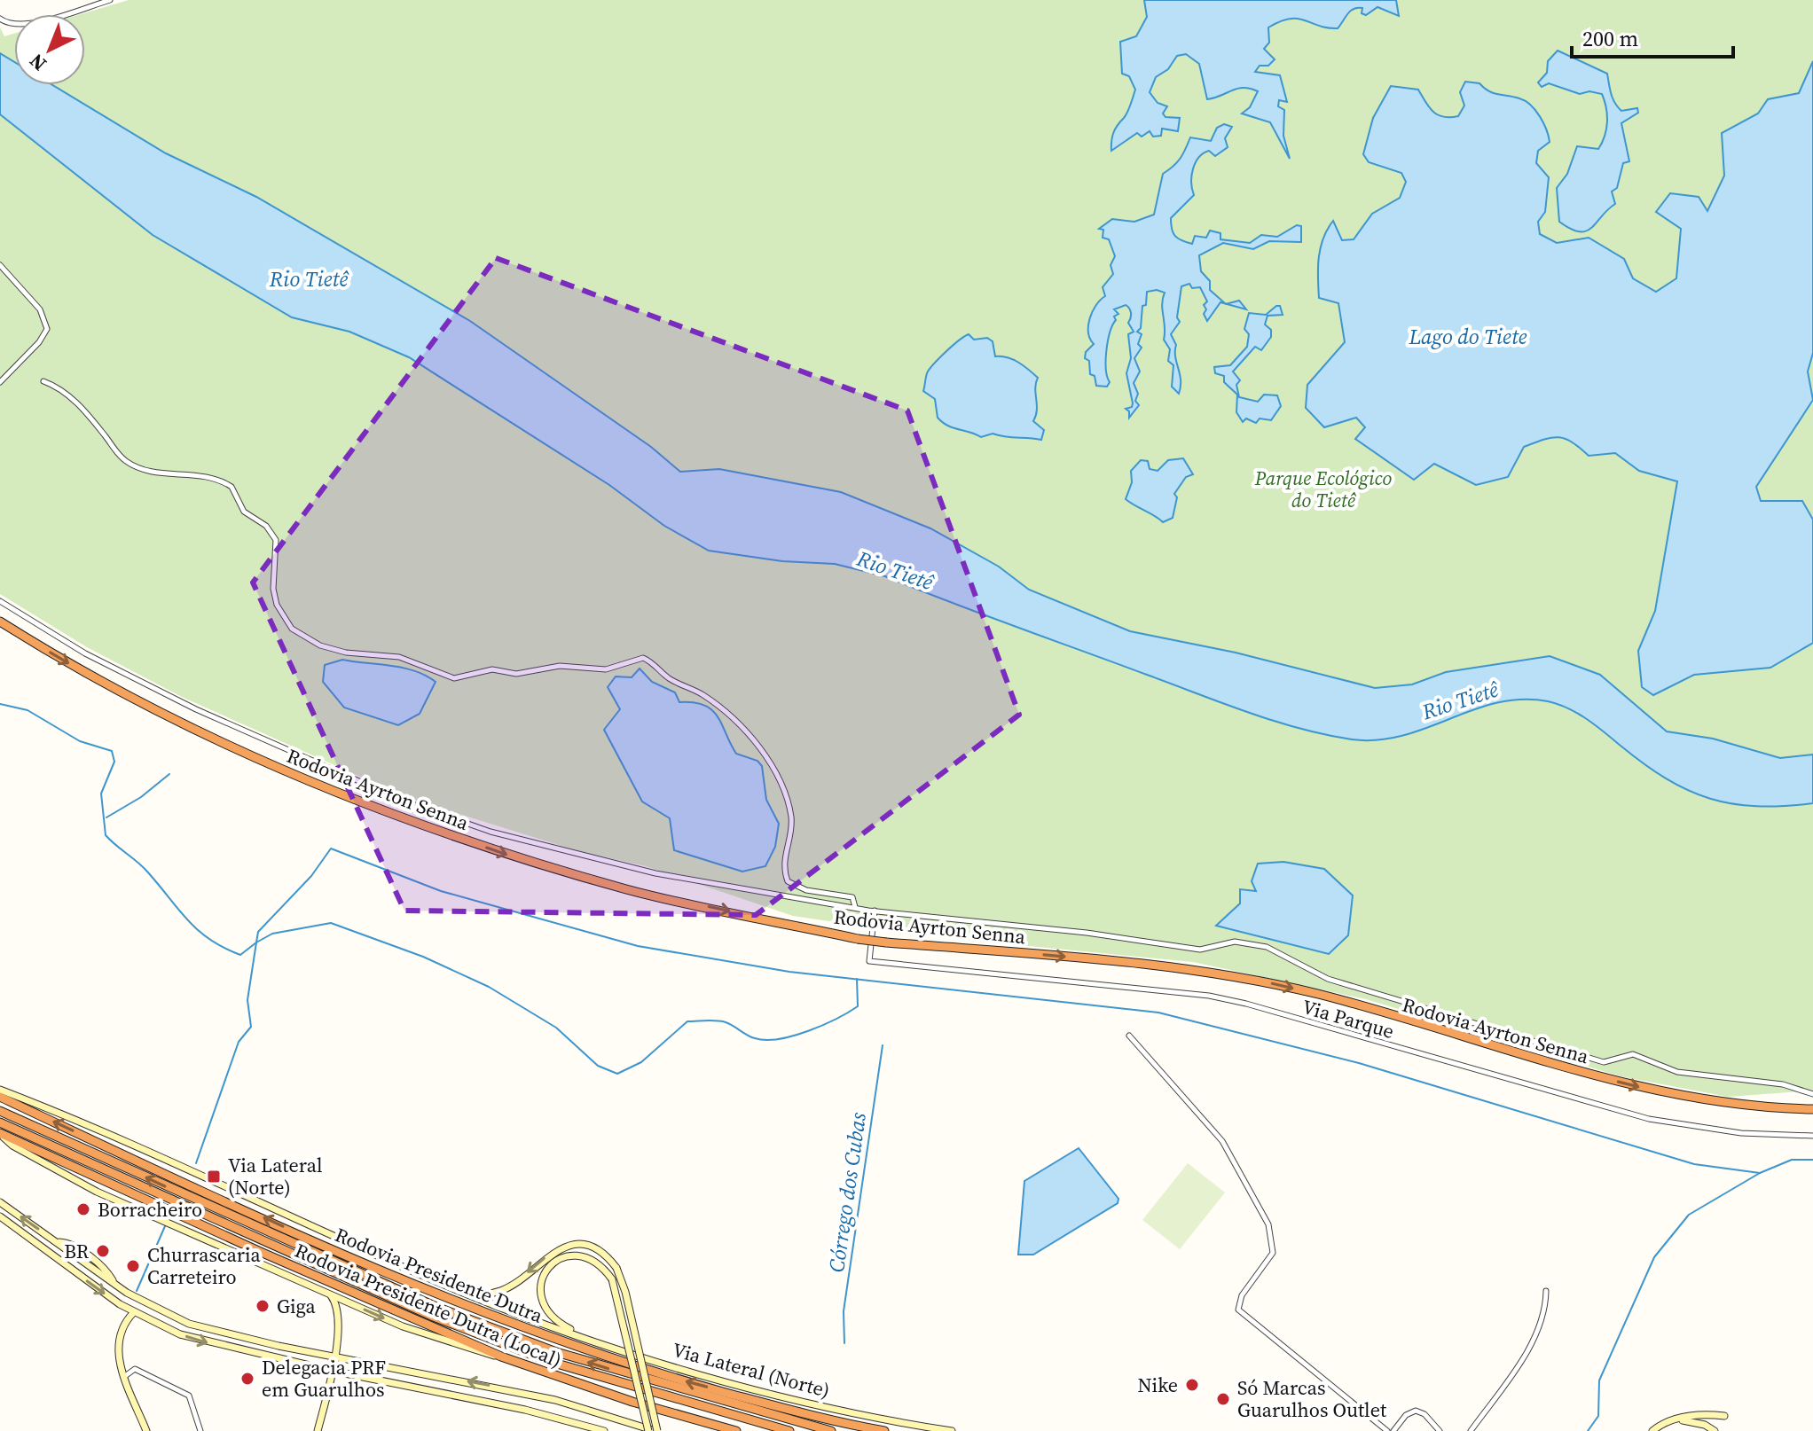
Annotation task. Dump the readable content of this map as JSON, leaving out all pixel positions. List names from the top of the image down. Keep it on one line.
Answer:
{"streets":{"highway":["Rodovia Ayrton Senna","Rodovia Presidente Dutra","Rodovia Presidente Dutra (Local)"],"main road":["Via Lateral (Norte)"],"street":["Via Parque"]},"one_way":["Rodovia Ayrton Senna"],"water":["Rio Tietê","Lago do Tiete","Córrego dos Cubas"],"parks":["Parque Ecológico do Tietê"],"places":{"transit":["Via Lateral (Norte)"],"other":["Borracheiro","BR","Churrascaria Carreteiro","Giga","Delegacia PRF em Guarulhos","Nike","Só Marcas Guarulhos Outlet"]},"scale_bar":"200 m","north":"bottom left"}
